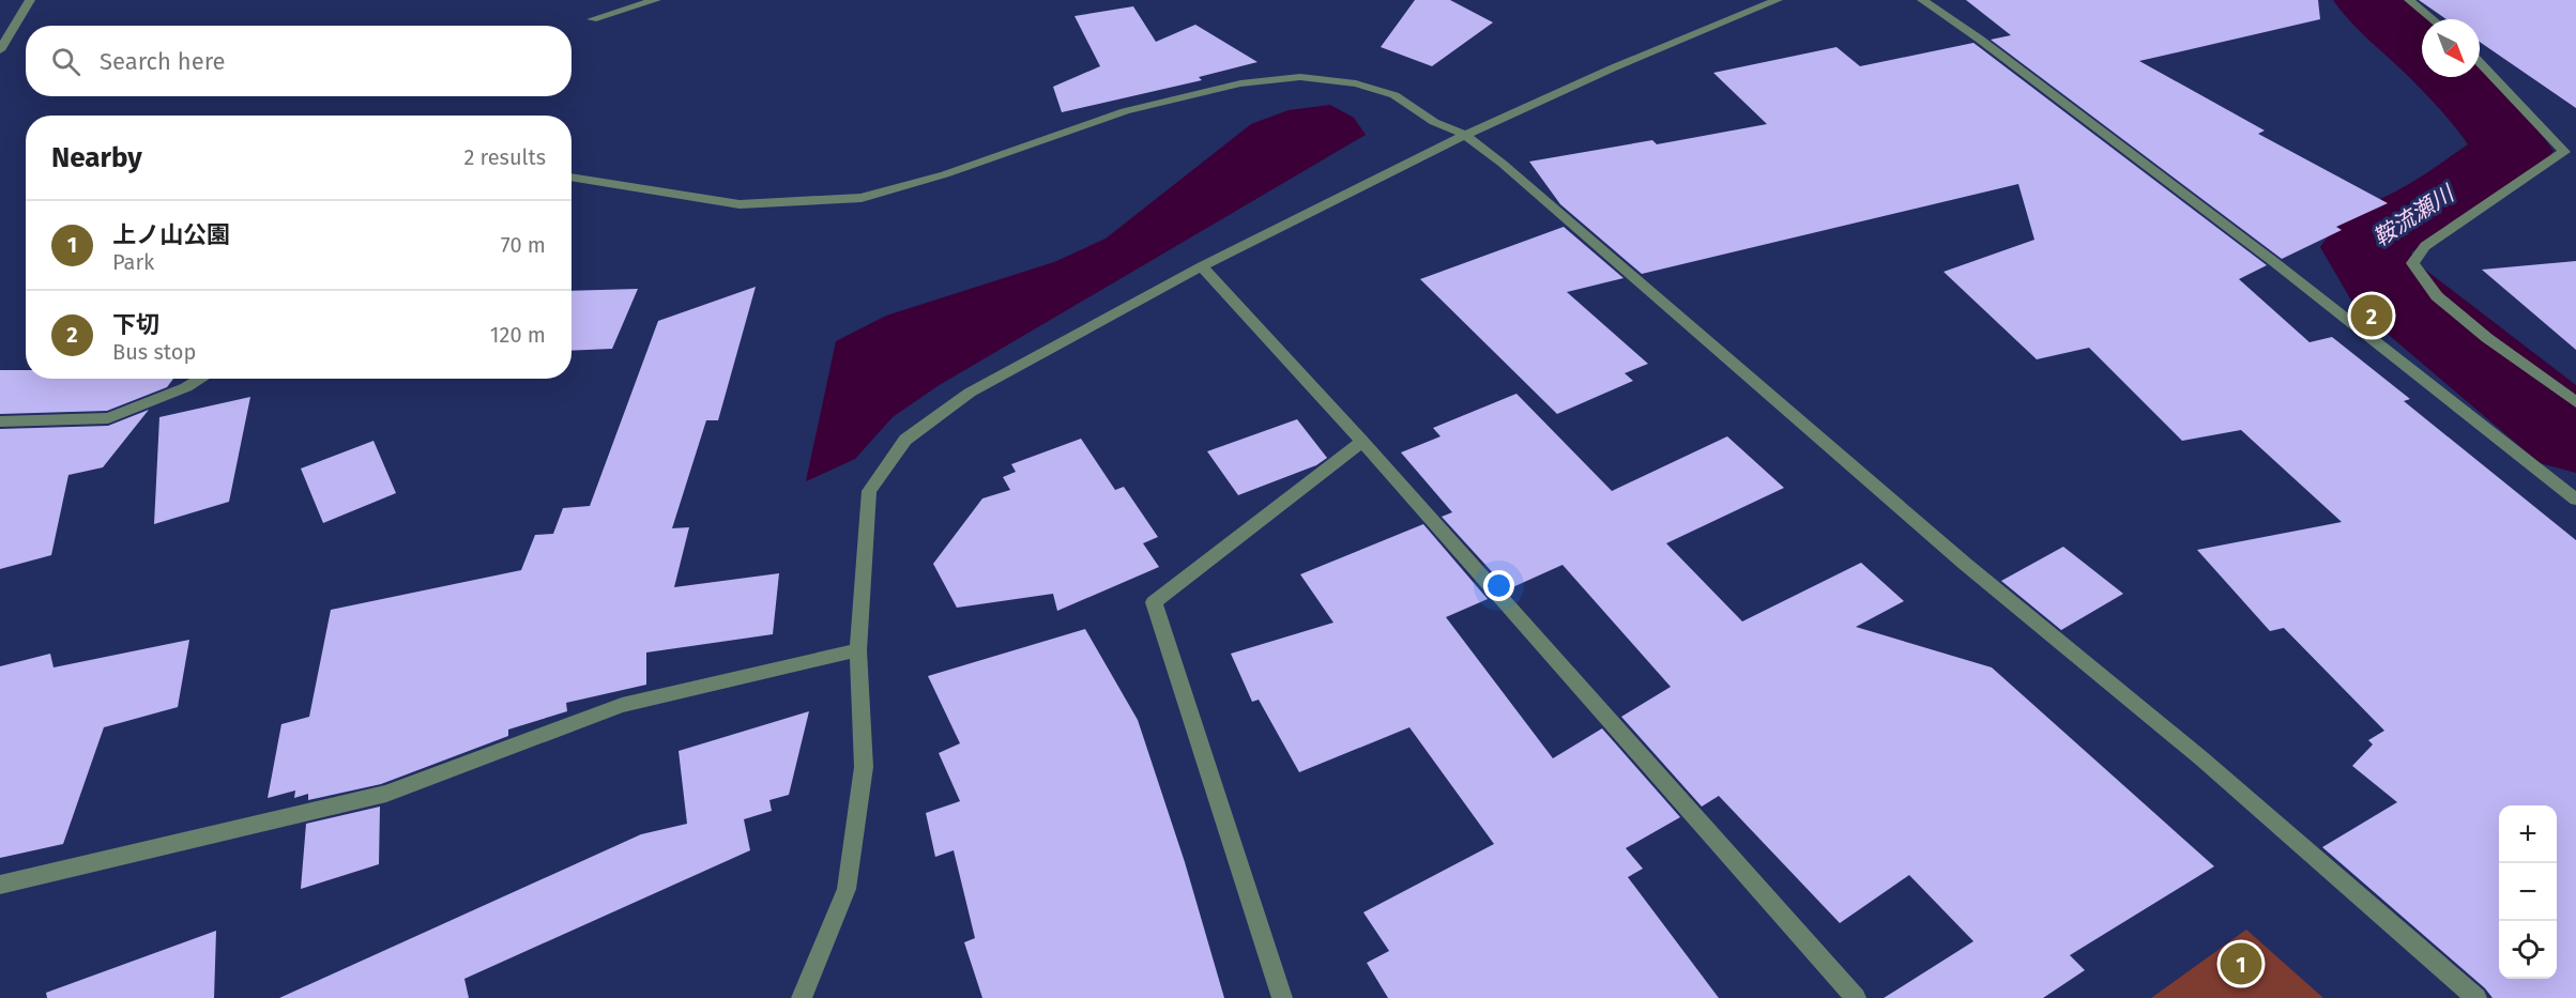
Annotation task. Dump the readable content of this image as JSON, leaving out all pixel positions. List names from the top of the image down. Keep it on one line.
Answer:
{"water":["鞍流瀬川"],"north":"bottom right","page":{"search":"Search here","heading":["Nearby","2 results"],"list":[{"mark":"1","name":"上ノ山公園","note":"Park","value":"70 m"},{"mark":"2","name":"下切","note":"Bus stop","value":"120 m"}],"pins":["2","1"],"map_buttons":["+","−"]}}
